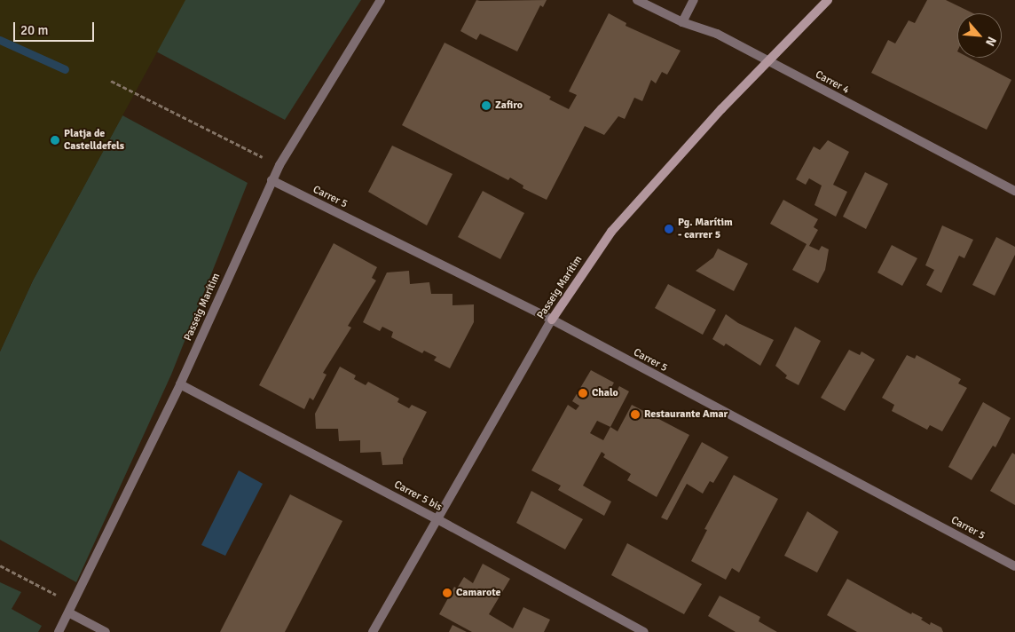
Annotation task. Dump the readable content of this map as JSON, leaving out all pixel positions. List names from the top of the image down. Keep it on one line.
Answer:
{"streets":{"street":["Carrer 4","Carrer 5","Passeig Marítim","Carrer 5 bis"]},"crossings":[["Carrer 4","Passeig Marítim"],["Carrer 5","Passeig Marítim"],["Passeig Marítim","Carrer 5 bis"]],"places":["Zafiro","Platja de Castelldefels","Pg. Marítim - carrer 5","Chalo","Restaurante Amar","Camarote"],"scale_bar":"20 m","north":"bottom right"}
